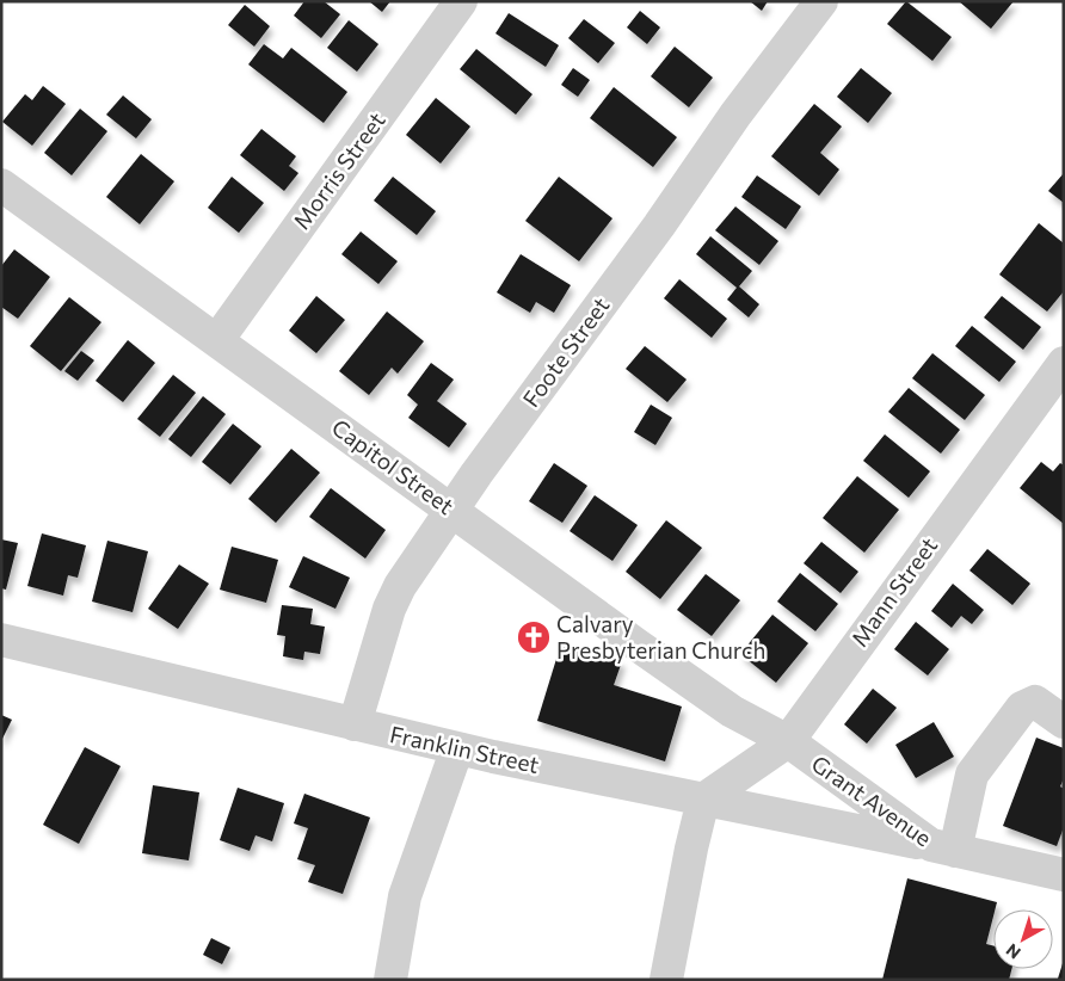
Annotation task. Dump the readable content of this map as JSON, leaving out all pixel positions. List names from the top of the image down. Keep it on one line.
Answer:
{"streets":{"street":["Morris Street","Foote Street","Capitol Street","Mann Street","Franklin Street","Grant Avenue"]},"crossings":[["Morris Street","Capitol Street"],["Foote Street","Capitol Street"],["Foote Street","Franklin Street"],["Capitol Street","Mann Street"],["Capitol Street","Grant Avenue"],["Mann Street","Franklin Street"],["Mann Street","Grant Avenue"],["Franklin Street","Grant Avenue"]],"places":{"church":["Calvary Presbyterian Church"]},"north":"bottom left"}
